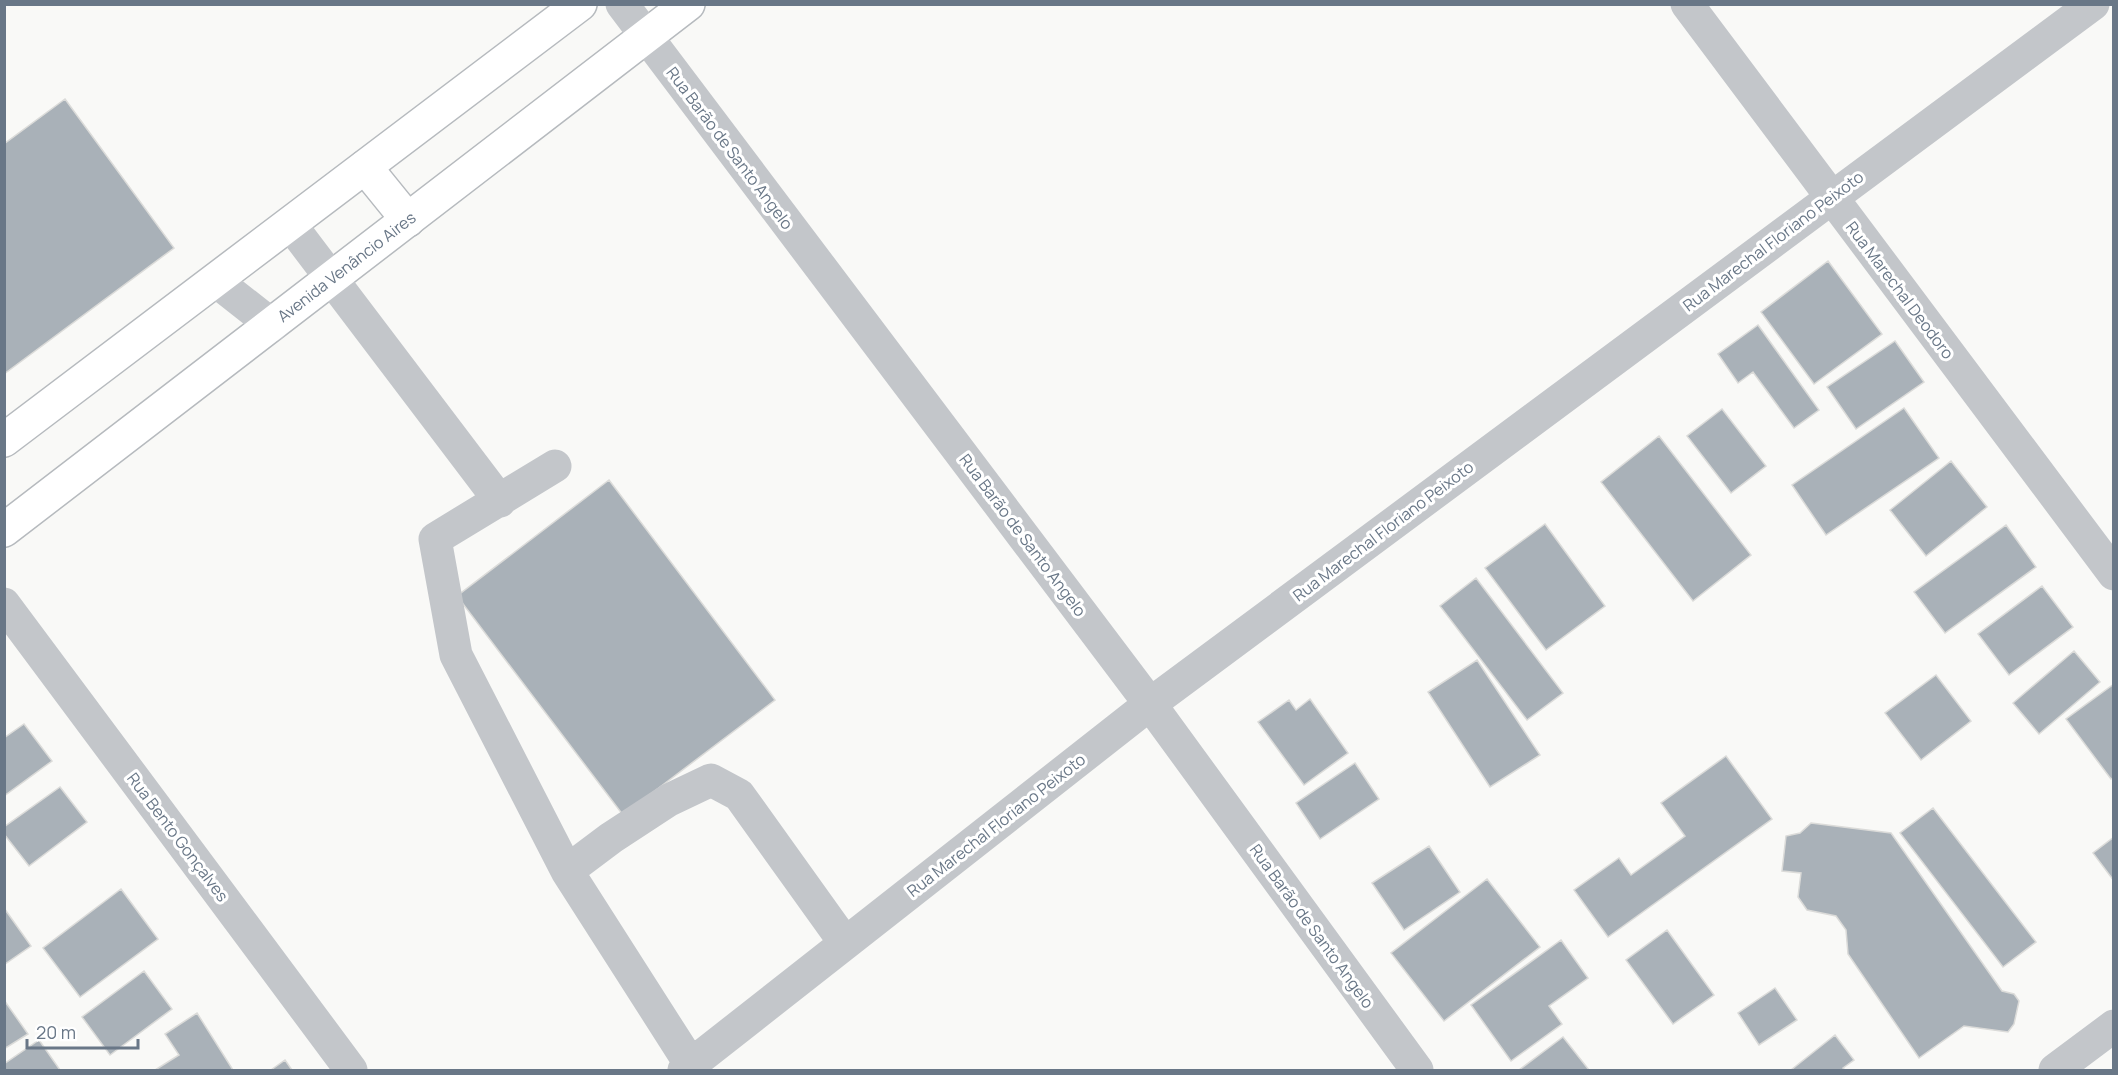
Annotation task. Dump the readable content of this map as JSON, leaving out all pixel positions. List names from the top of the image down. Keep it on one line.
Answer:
{"streets":{"main road":["Avenida Venâncio Aires"],"street":["Rua Barão de Santo Angelo","Rua Marechal Floriano Peixoto","Rua Marechal Deodoro","Rua Bento Gonçalves"]},"crossings":[["Rua Barão de Santo Angelo","Rua Marechal Floriano Peixoto"],["Rua Barão de Santo Angelo","Avenida Venâncio Aires"],["Rua Marechal Floriano Peixoto","Rua Marechal Deodoro"]],"scale_bar":"20 m"}
